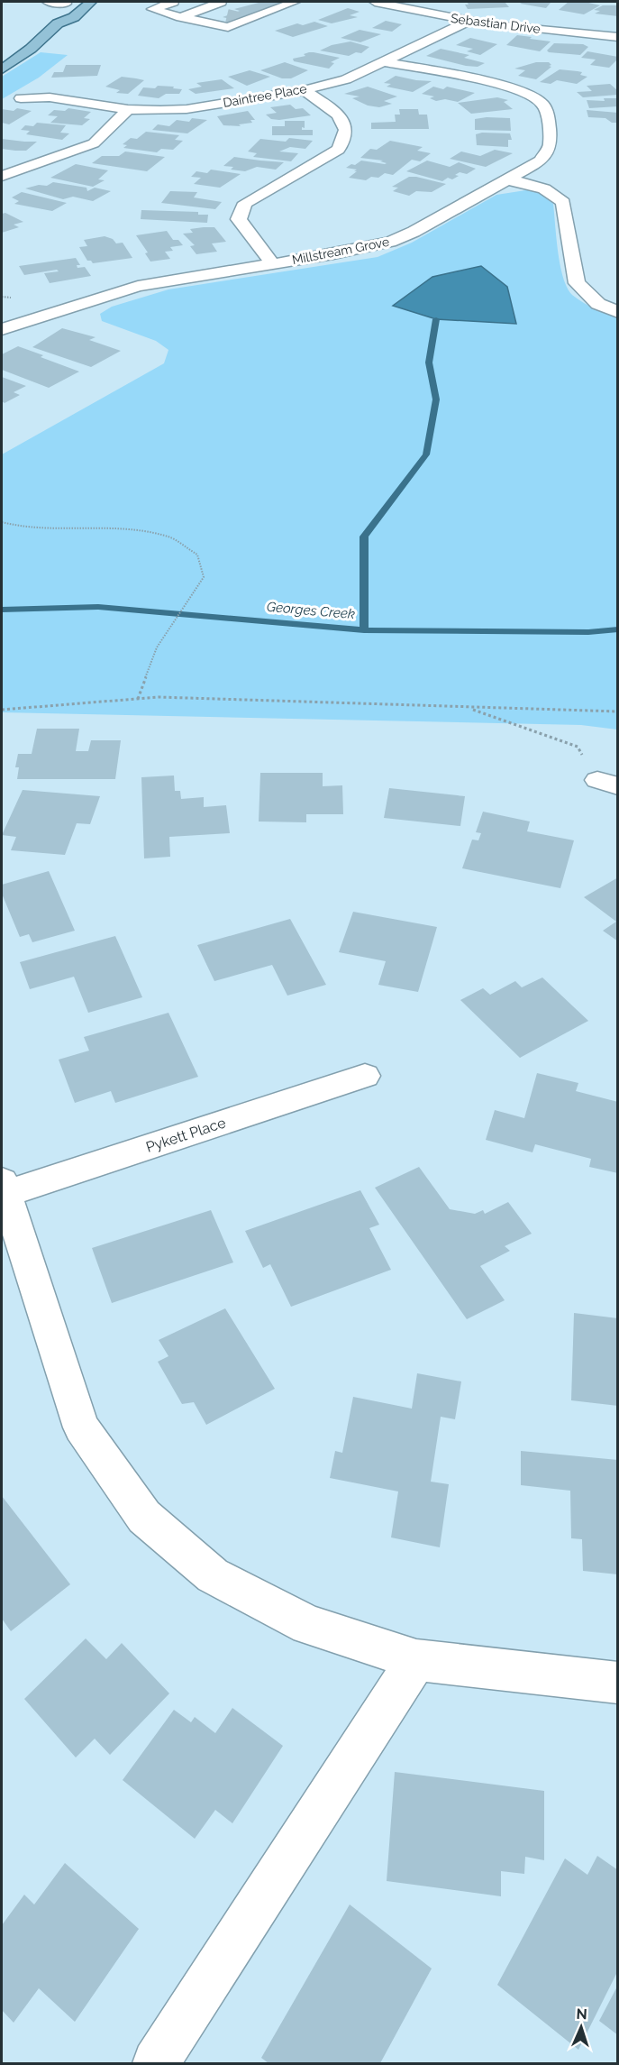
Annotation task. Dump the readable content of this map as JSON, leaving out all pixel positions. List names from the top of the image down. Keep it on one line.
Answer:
{"streets":{"street":["Sebastian Drive","Daintree Place","Millstream Grove","Pykett Place"]},"crossings":[["Sebastian Drive","Daintree Place"],["Daintree Place","Millstream Grove"]],"water":["Georges Creek"],"north":"top"}
